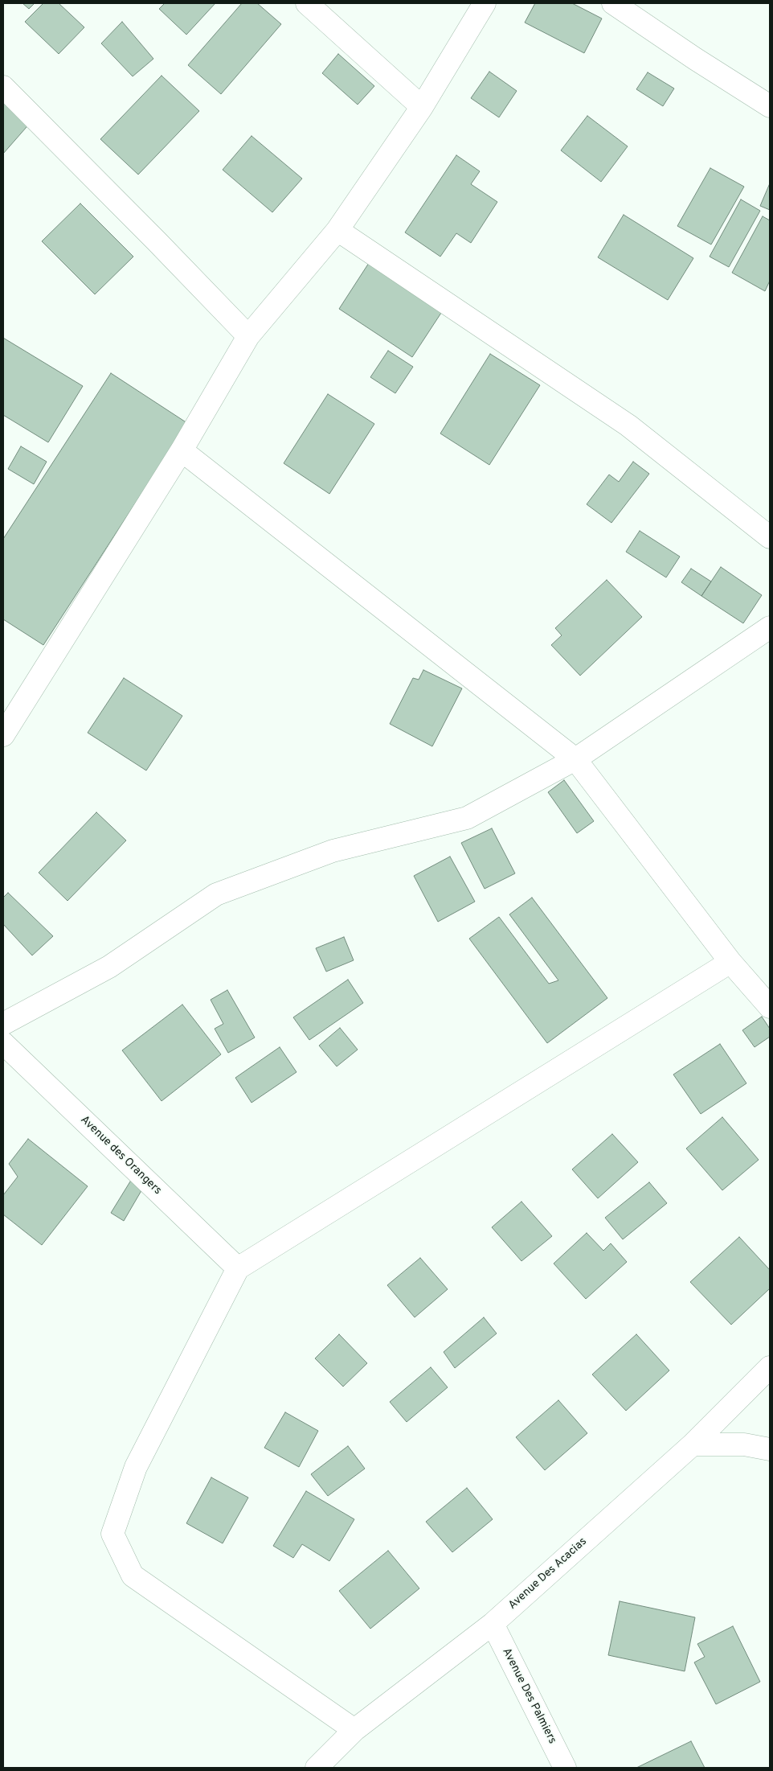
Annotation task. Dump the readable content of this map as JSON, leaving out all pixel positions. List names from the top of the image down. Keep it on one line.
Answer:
{"streets":{"street":["Avenue des Orangers","Avenue Des Acacias","Avenue Des Palmiers"]},"crossings":[["Avenue Des Acacias","Avenue Des Palmiers"]]}
